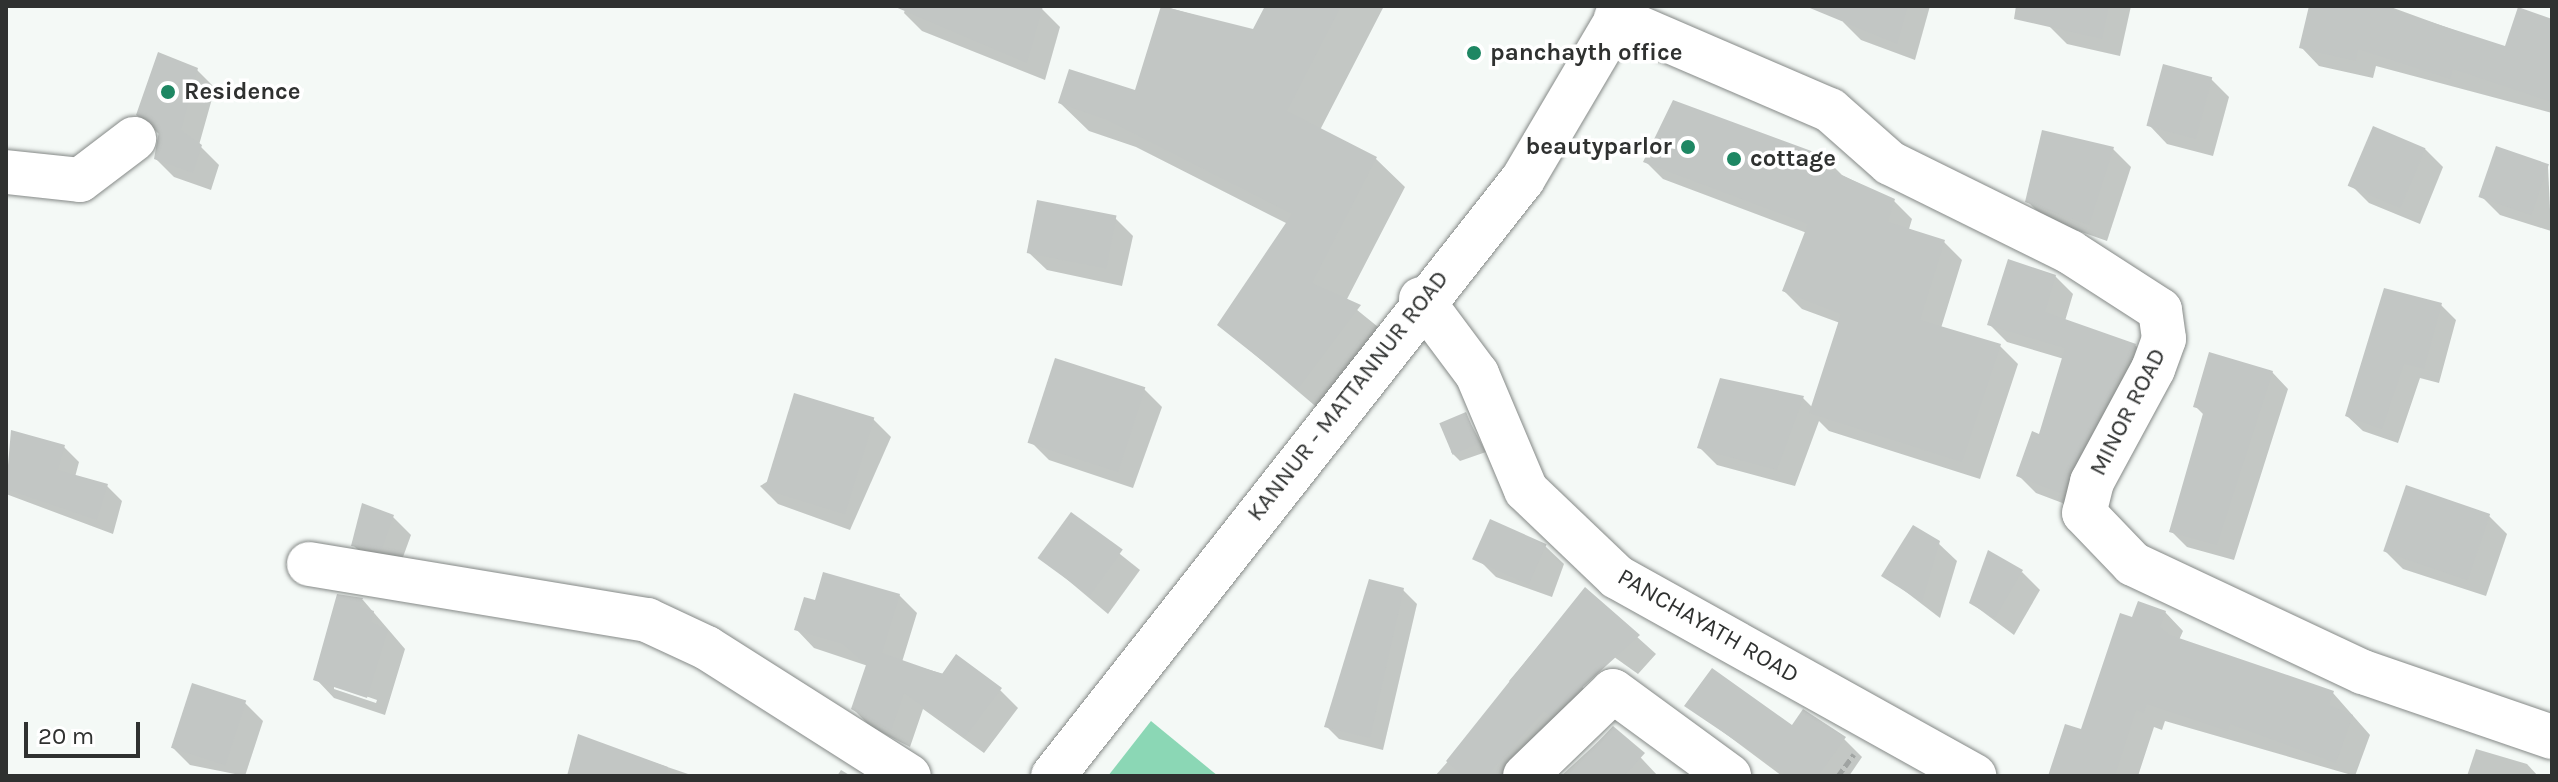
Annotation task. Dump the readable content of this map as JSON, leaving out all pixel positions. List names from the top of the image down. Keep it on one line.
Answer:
{"streets":{"street":["KANNUR - MATTANNUR ROAD","MINOR ROAD","PANCHAYATH ROAD"]},"crossings":[["KANNUR - MATTANNUR ROAD","MINOR ROAD"],["KANNUR - MATTANNUR ROAD","PANCHAYATH ROAD"]],"places":["panchayth office","Residence","beautyparlor","cottage"],"scale_bar":"20 m"}
